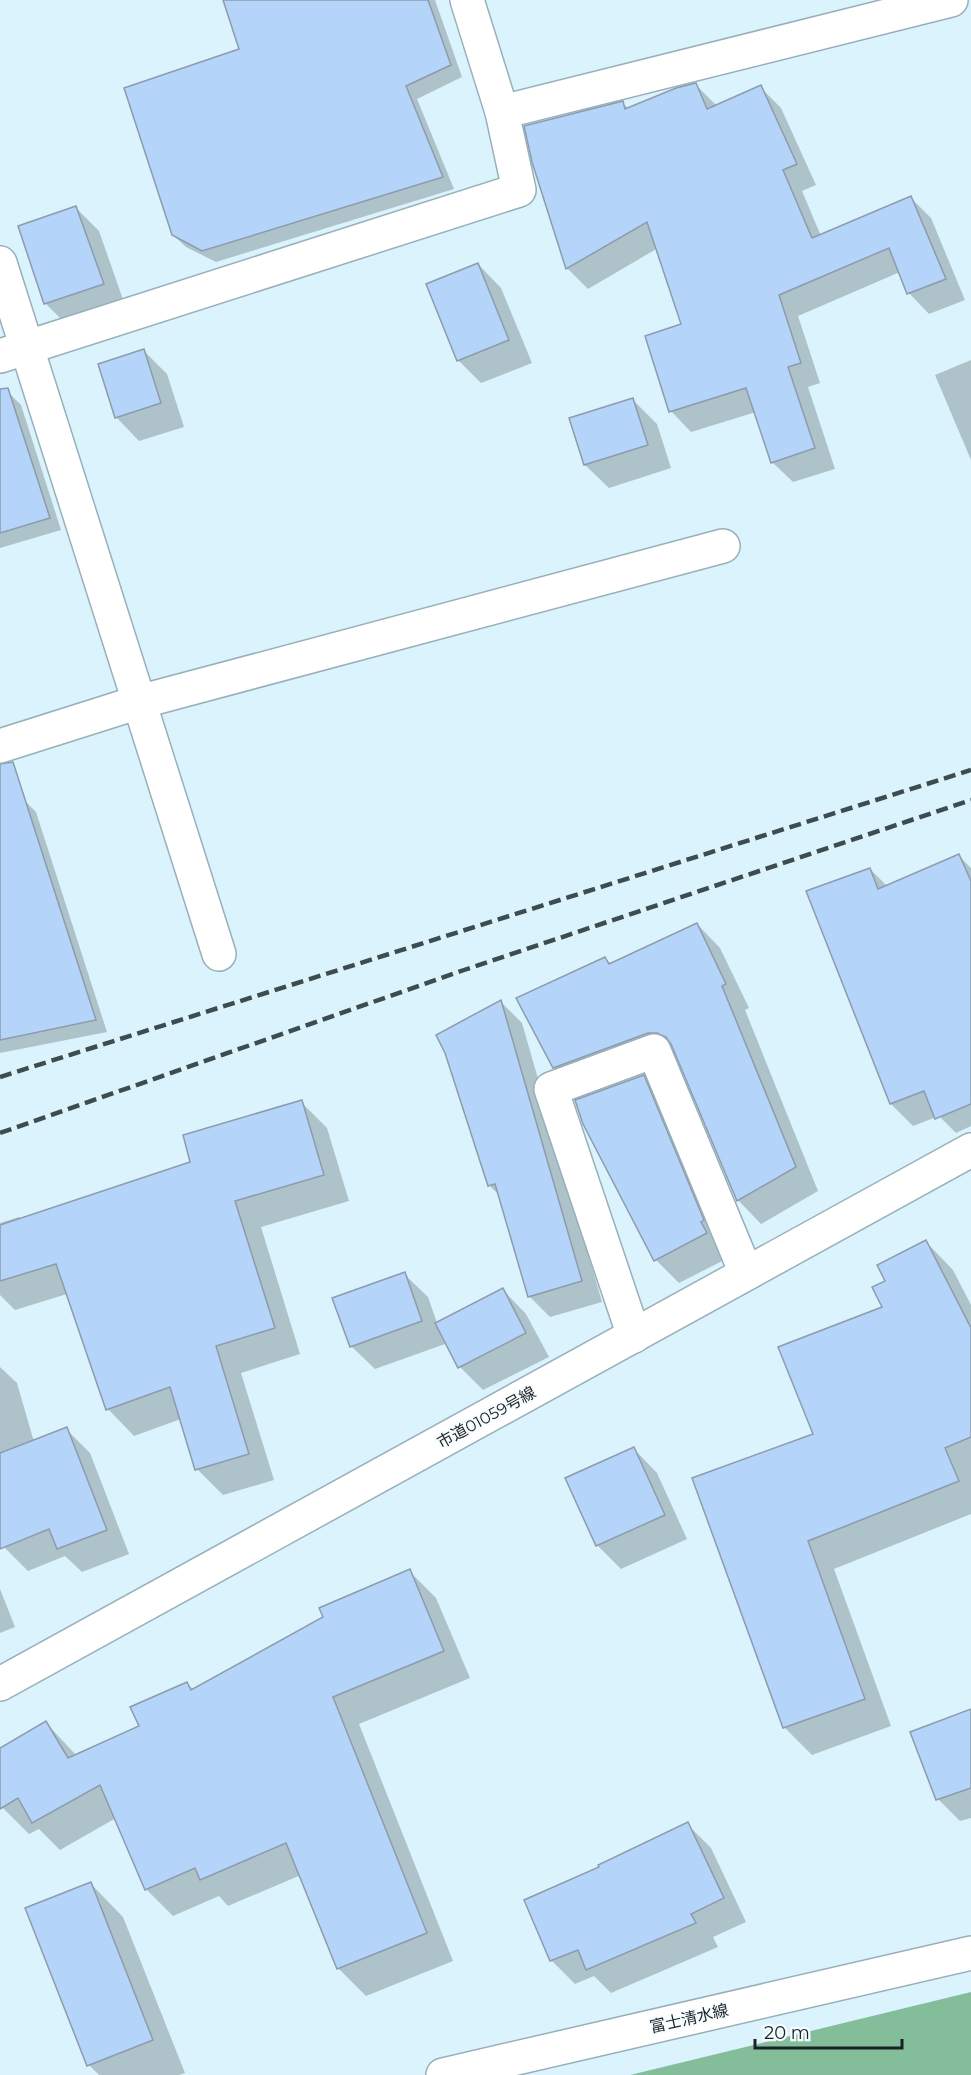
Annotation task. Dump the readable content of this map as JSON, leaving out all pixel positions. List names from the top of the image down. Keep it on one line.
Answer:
{"streets":{"street":["市道01059号線","富士清水線"]},"scale_bar":"20 m"}
